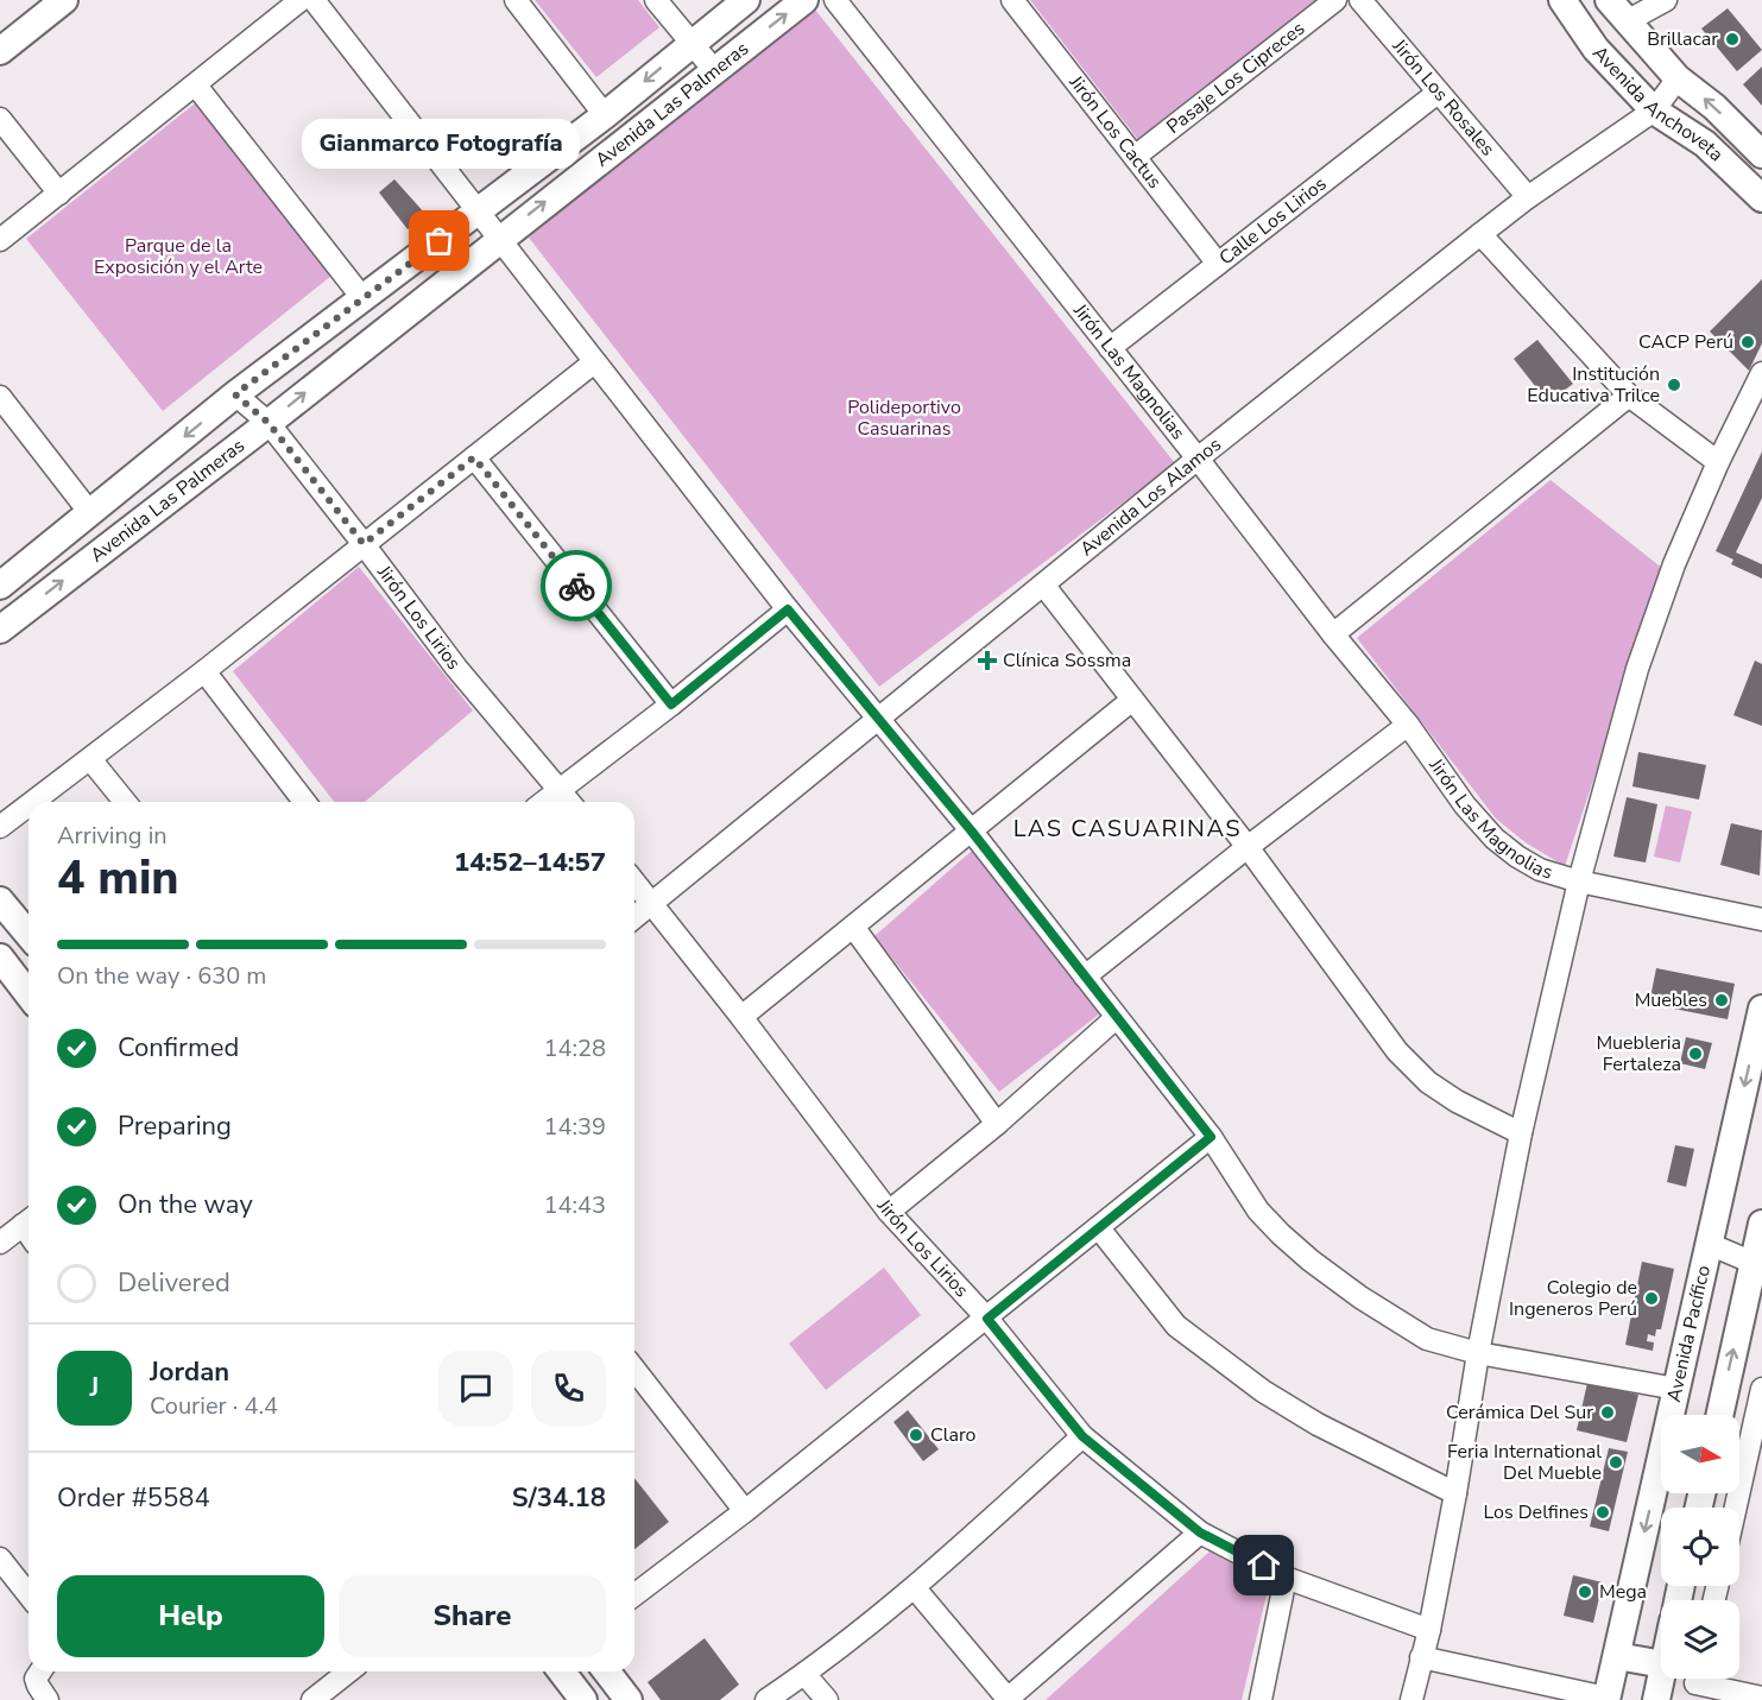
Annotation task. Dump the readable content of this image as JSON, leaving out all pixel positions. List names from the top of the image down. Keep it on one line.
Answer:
{"streets":{"main road":["Avenida Anchoveta","Avenida Las Palmeras","Avenida Pacífico"],"street":["Pasaje Los Cipreces","Jirón Los Rosales","Jirón Los Cactus","Calle Los Lirios","Jirón Las Magnolias","Avenida Los Alamos","Jirón Los Lirios"]},"crossings":[["Pasaje Los Cipreces","Jirón Los Cactus"],["Jirón Los Rosales","Calle Los Lirios"],["Jirón Los Rosales","Avenida Los Alamos"],["Avenida Anchoveta","Avenida Los Alamos"],["Avenida Las Palmeras","Jirón Los Lirios"],["Jirón Los Cactus","Calle Los Lirios"],["Calle Los Lirios","Jirón Las Magnolias"],["Jirón Las Magnolias","Avenida Los Alamos"],["Avenida Los Alamos","Jirón Los Lirios"]],"one_way":["Avenida Pacífico"],"districts":["LAS CASUARINAS"],"parks":["Parque de la Exposición y el Arte","Polideportivo Casuarinas"],"places":{"other":["Brillacar","Gianmarco Fotografía","CACP Perú","Institución Educativa Trilce","Muebles","Muebleria Fertaleza","Colegio de Ingeneros Perú","Cerámica Del Sur","Claro","Feria International Del Mueble","Los Delfines","Mega"],"health":["Clínica Sossma"]},"north":"right","page":{"bubble":"Gianmarco Fotografía","heading":["4 min","Arriving in","14:52–14:57"],"panel":["Jordan","Courier · 4.4","Order #5584","S/34.18"],"bar":"On the way · 630 m","list":[["Confirmed","14:28"],["Preparing","14:39"],["On the way","14:43"],"Delivered"],"round":"J","buttons":["Help","Share"]}}
